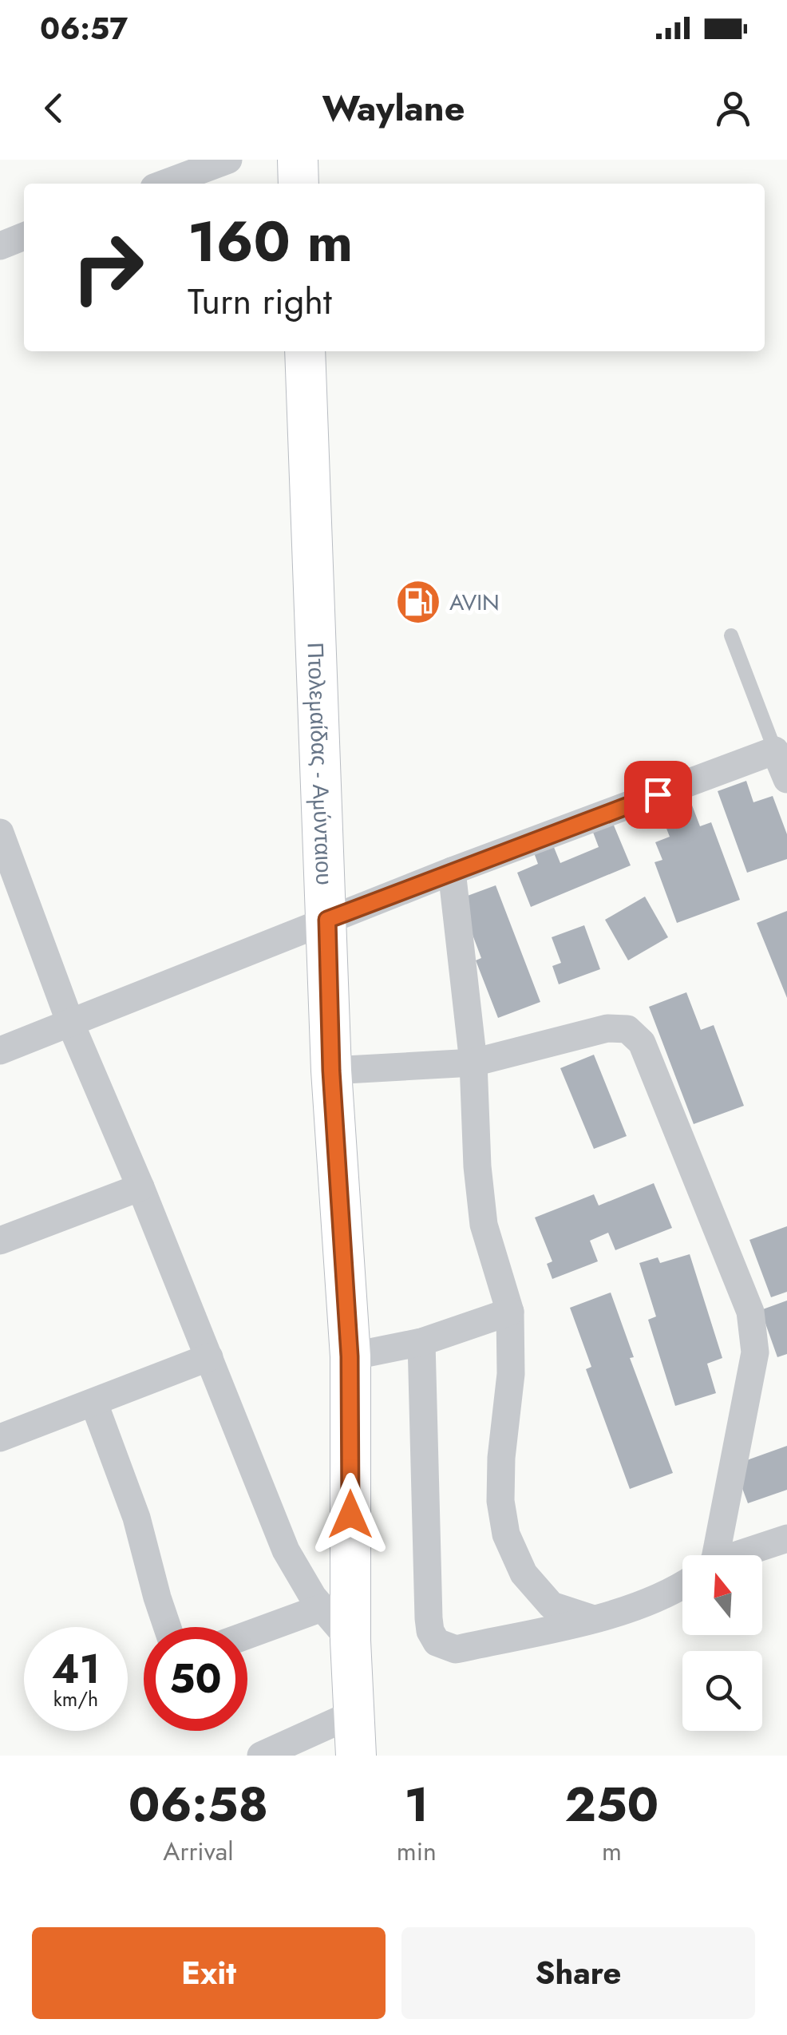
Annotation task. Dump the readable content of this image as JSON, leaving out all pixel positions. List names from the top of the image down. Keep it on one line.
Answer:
{"streets":{"main road":["Πτολεμαίδας - Αμύνταιου"]},"places":{"fuel station":["AVIN"]},"north":"top","page":{"status":"06:57","header":"Waylane","turn":["160 m","Turn right"],"speed":"41 km/h","limit":"50","eta":["06:58","Arrival","1","min","250","m"],"buttons":["Exit","Share"]}}
